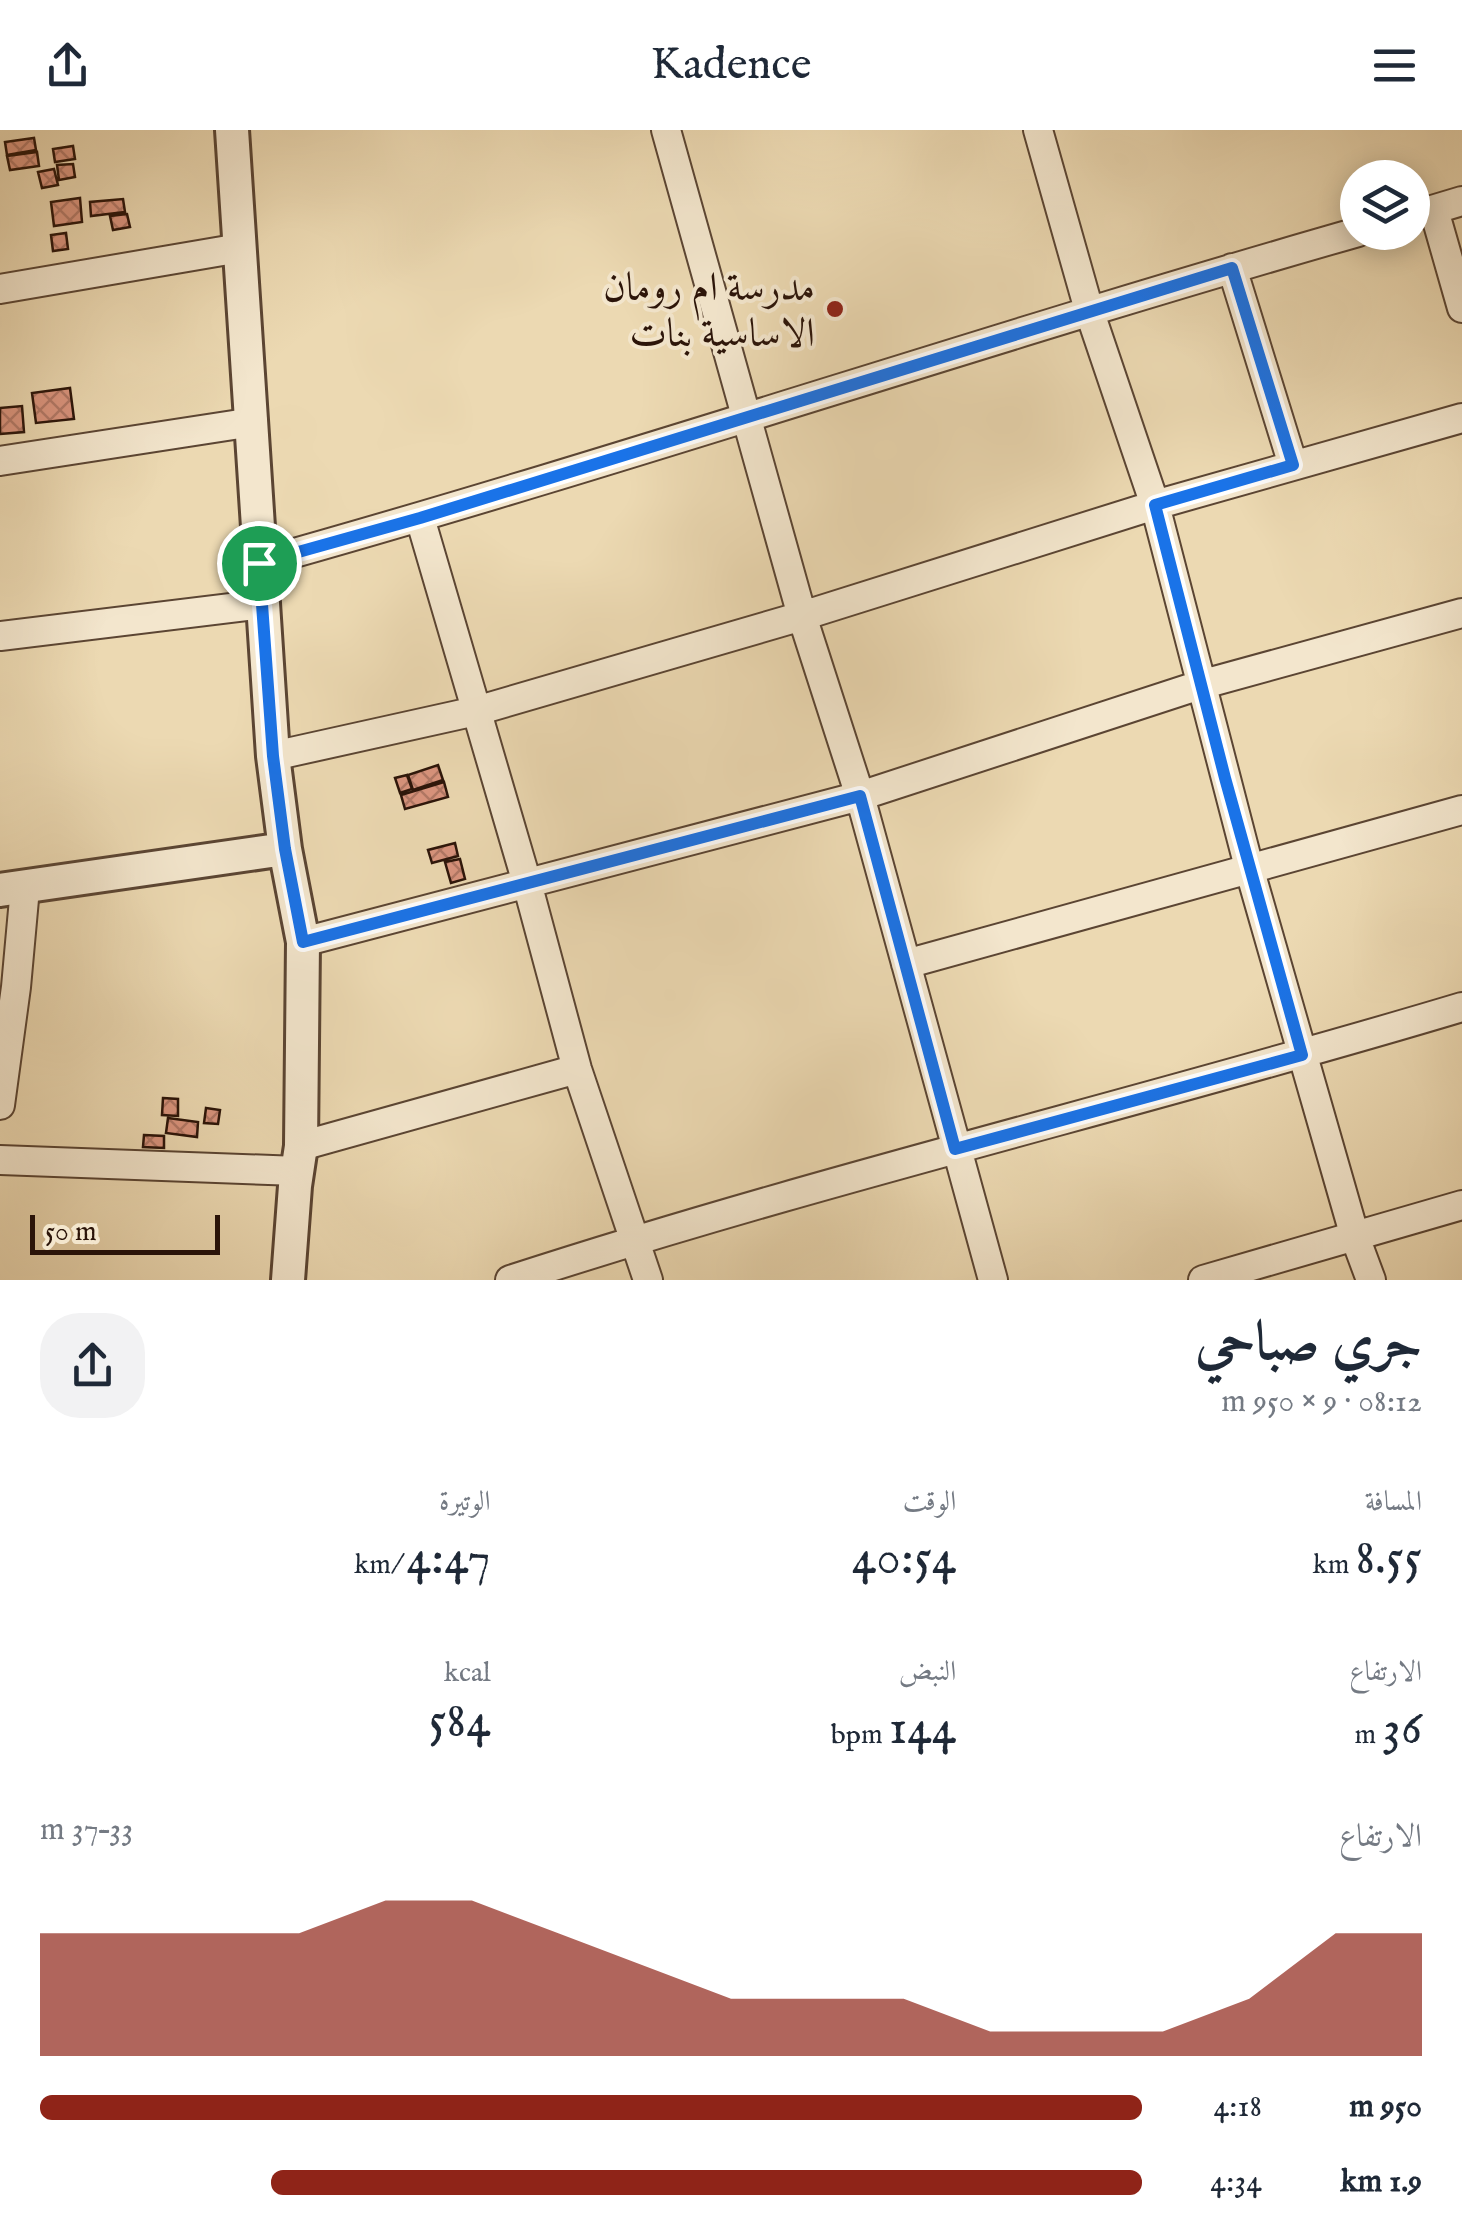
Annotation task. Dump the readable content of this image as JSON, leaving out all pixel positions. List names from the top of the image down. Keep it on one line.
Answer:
{"places":["مدرسة ام رومان الاساسية بنات"],"scale_bar":"50 m","page":{"header":"Kadence","scale":"50 m","heading":["جري صباحي","08:12 · 9 × 950 m"],"stats":[["المسافة","8.55 km"],["الوقت","40:54"],["الوتيرة","4:47 /km"],["الارتفاع","36 m"],["النبض","144 bpm"],["kcal","584"]],"chart":["الارتفاع","33–37 m"],"list":[{"name":"950 m","note":"4:18"},{"name":"1.9 km","note":"4:34"}]}}
